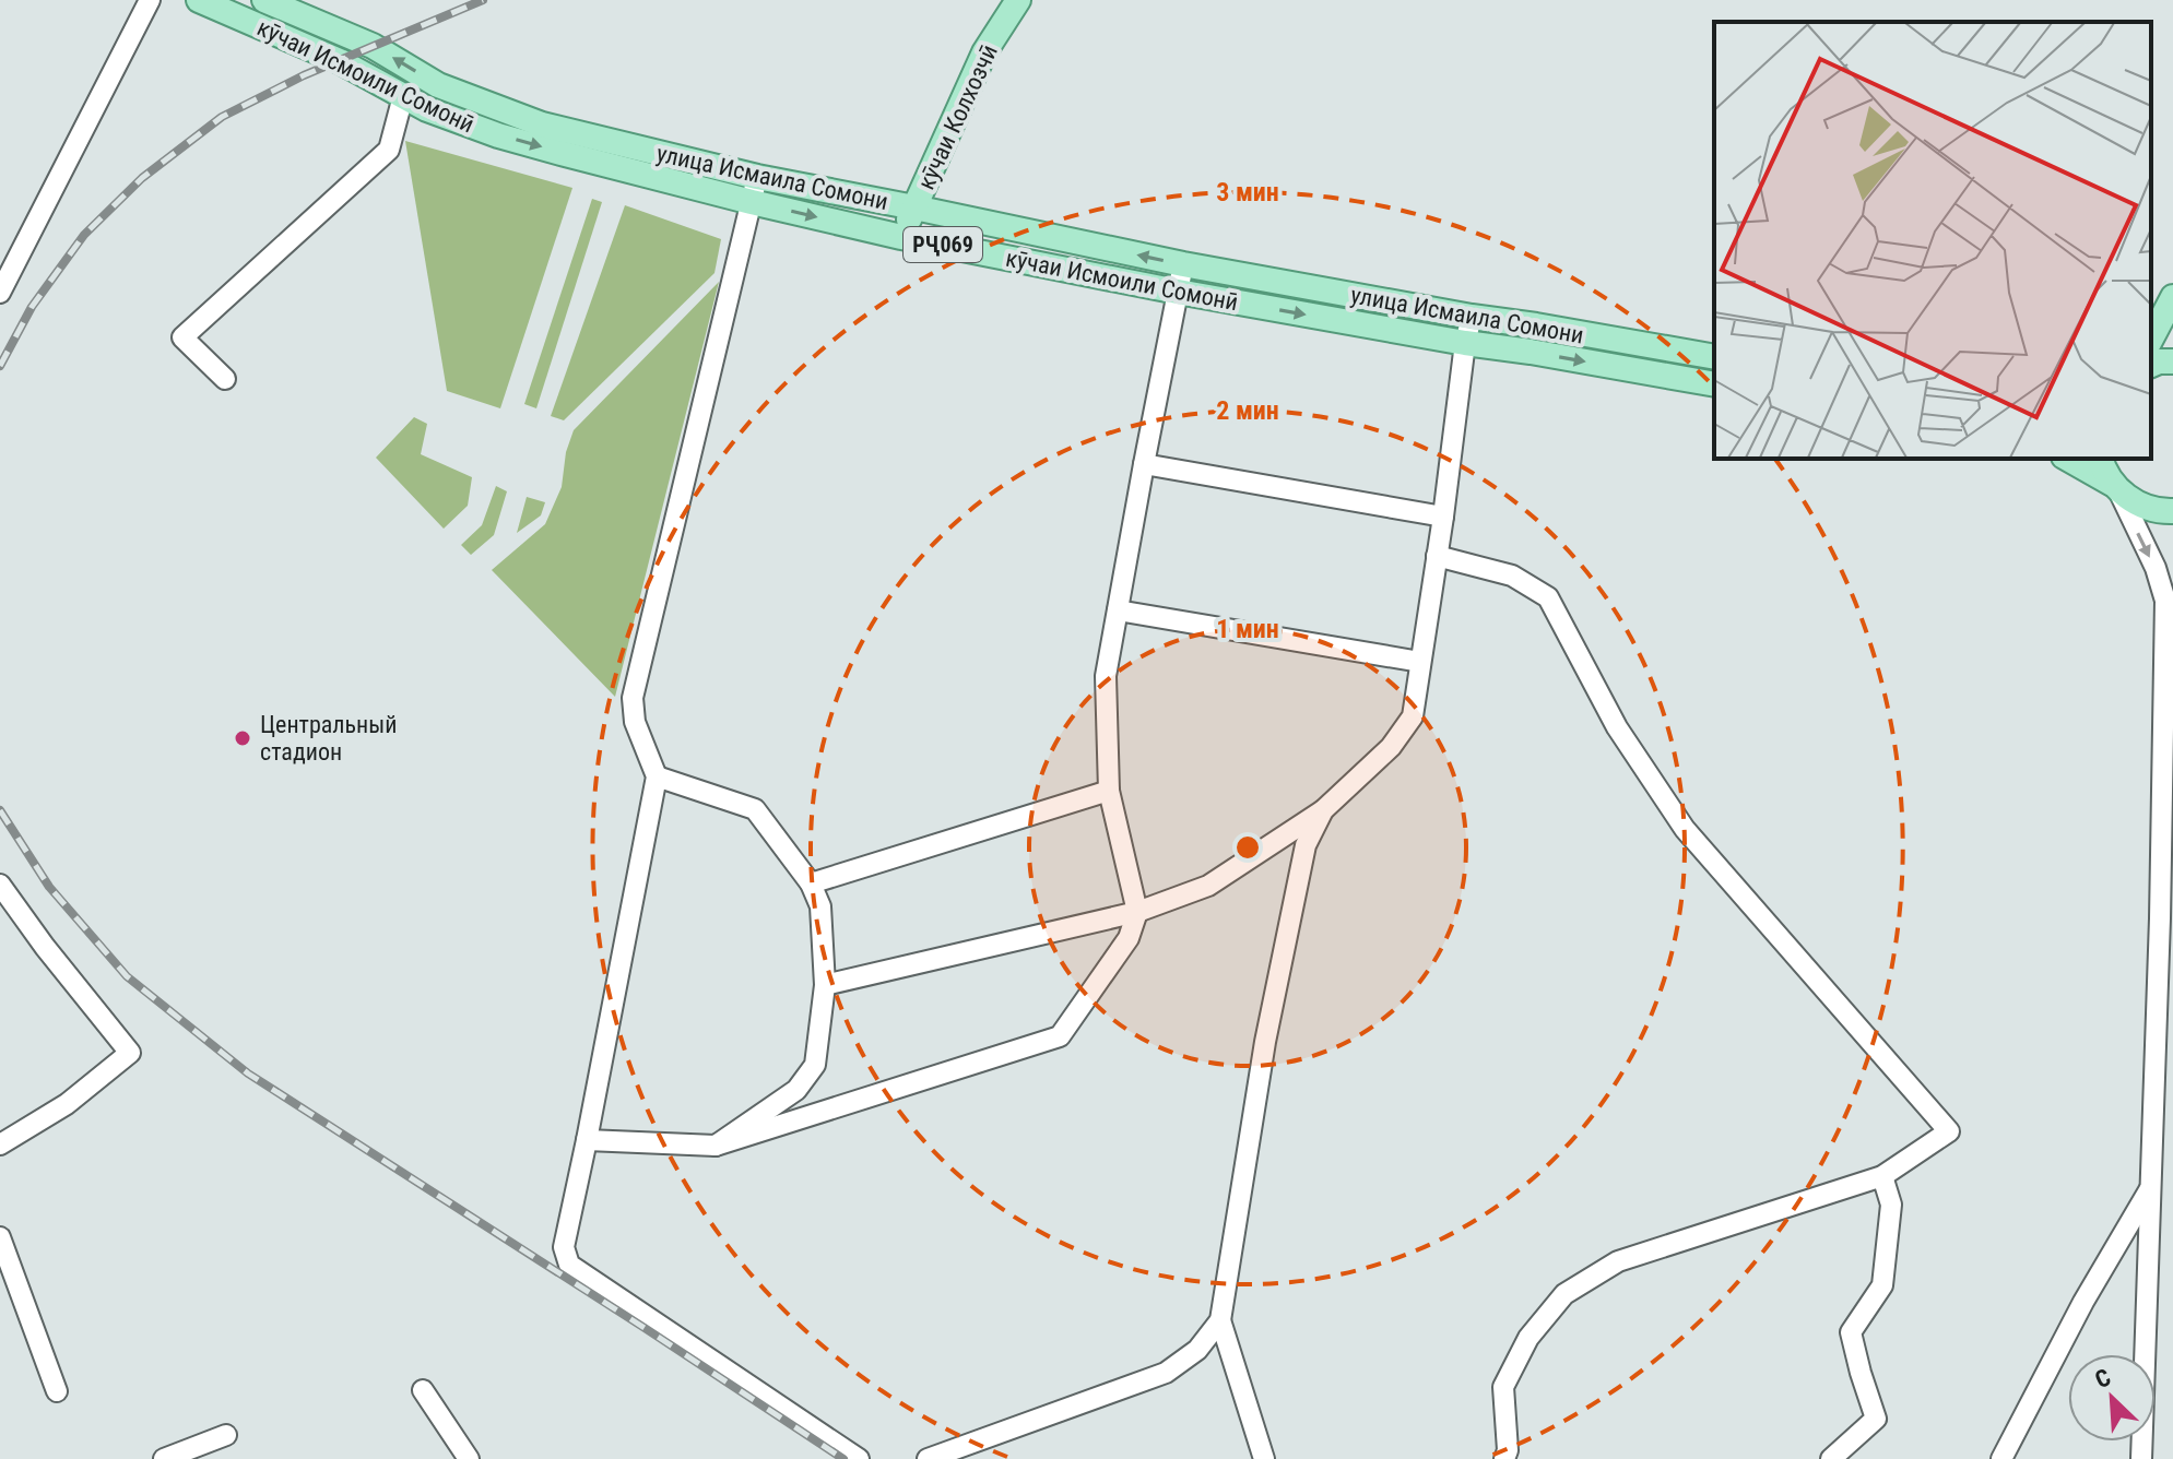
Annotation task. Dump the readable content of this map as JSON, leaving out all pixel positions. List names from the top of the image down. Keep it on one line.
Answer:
{"streets":{"main road":["кӯчаи Исмоили Сомонӣ","кӯчаи Колхозчӣ","улица Исмаила Сомони","РҶ069"]},"crossings":[["кӯчаи Исмоили Сомонӣ","кӯчаи Колхозчӣ"],["кӯчаи Колхозчӣ","улица Исмаила Сомони"]],"one_way":["кӯчаи Исмоили Сомонӣ","улица Исмаила Сомони"],"places":["Центральный стадион"],"north":"top left","rings":["3 мин","2 мин","1 мин"]}
